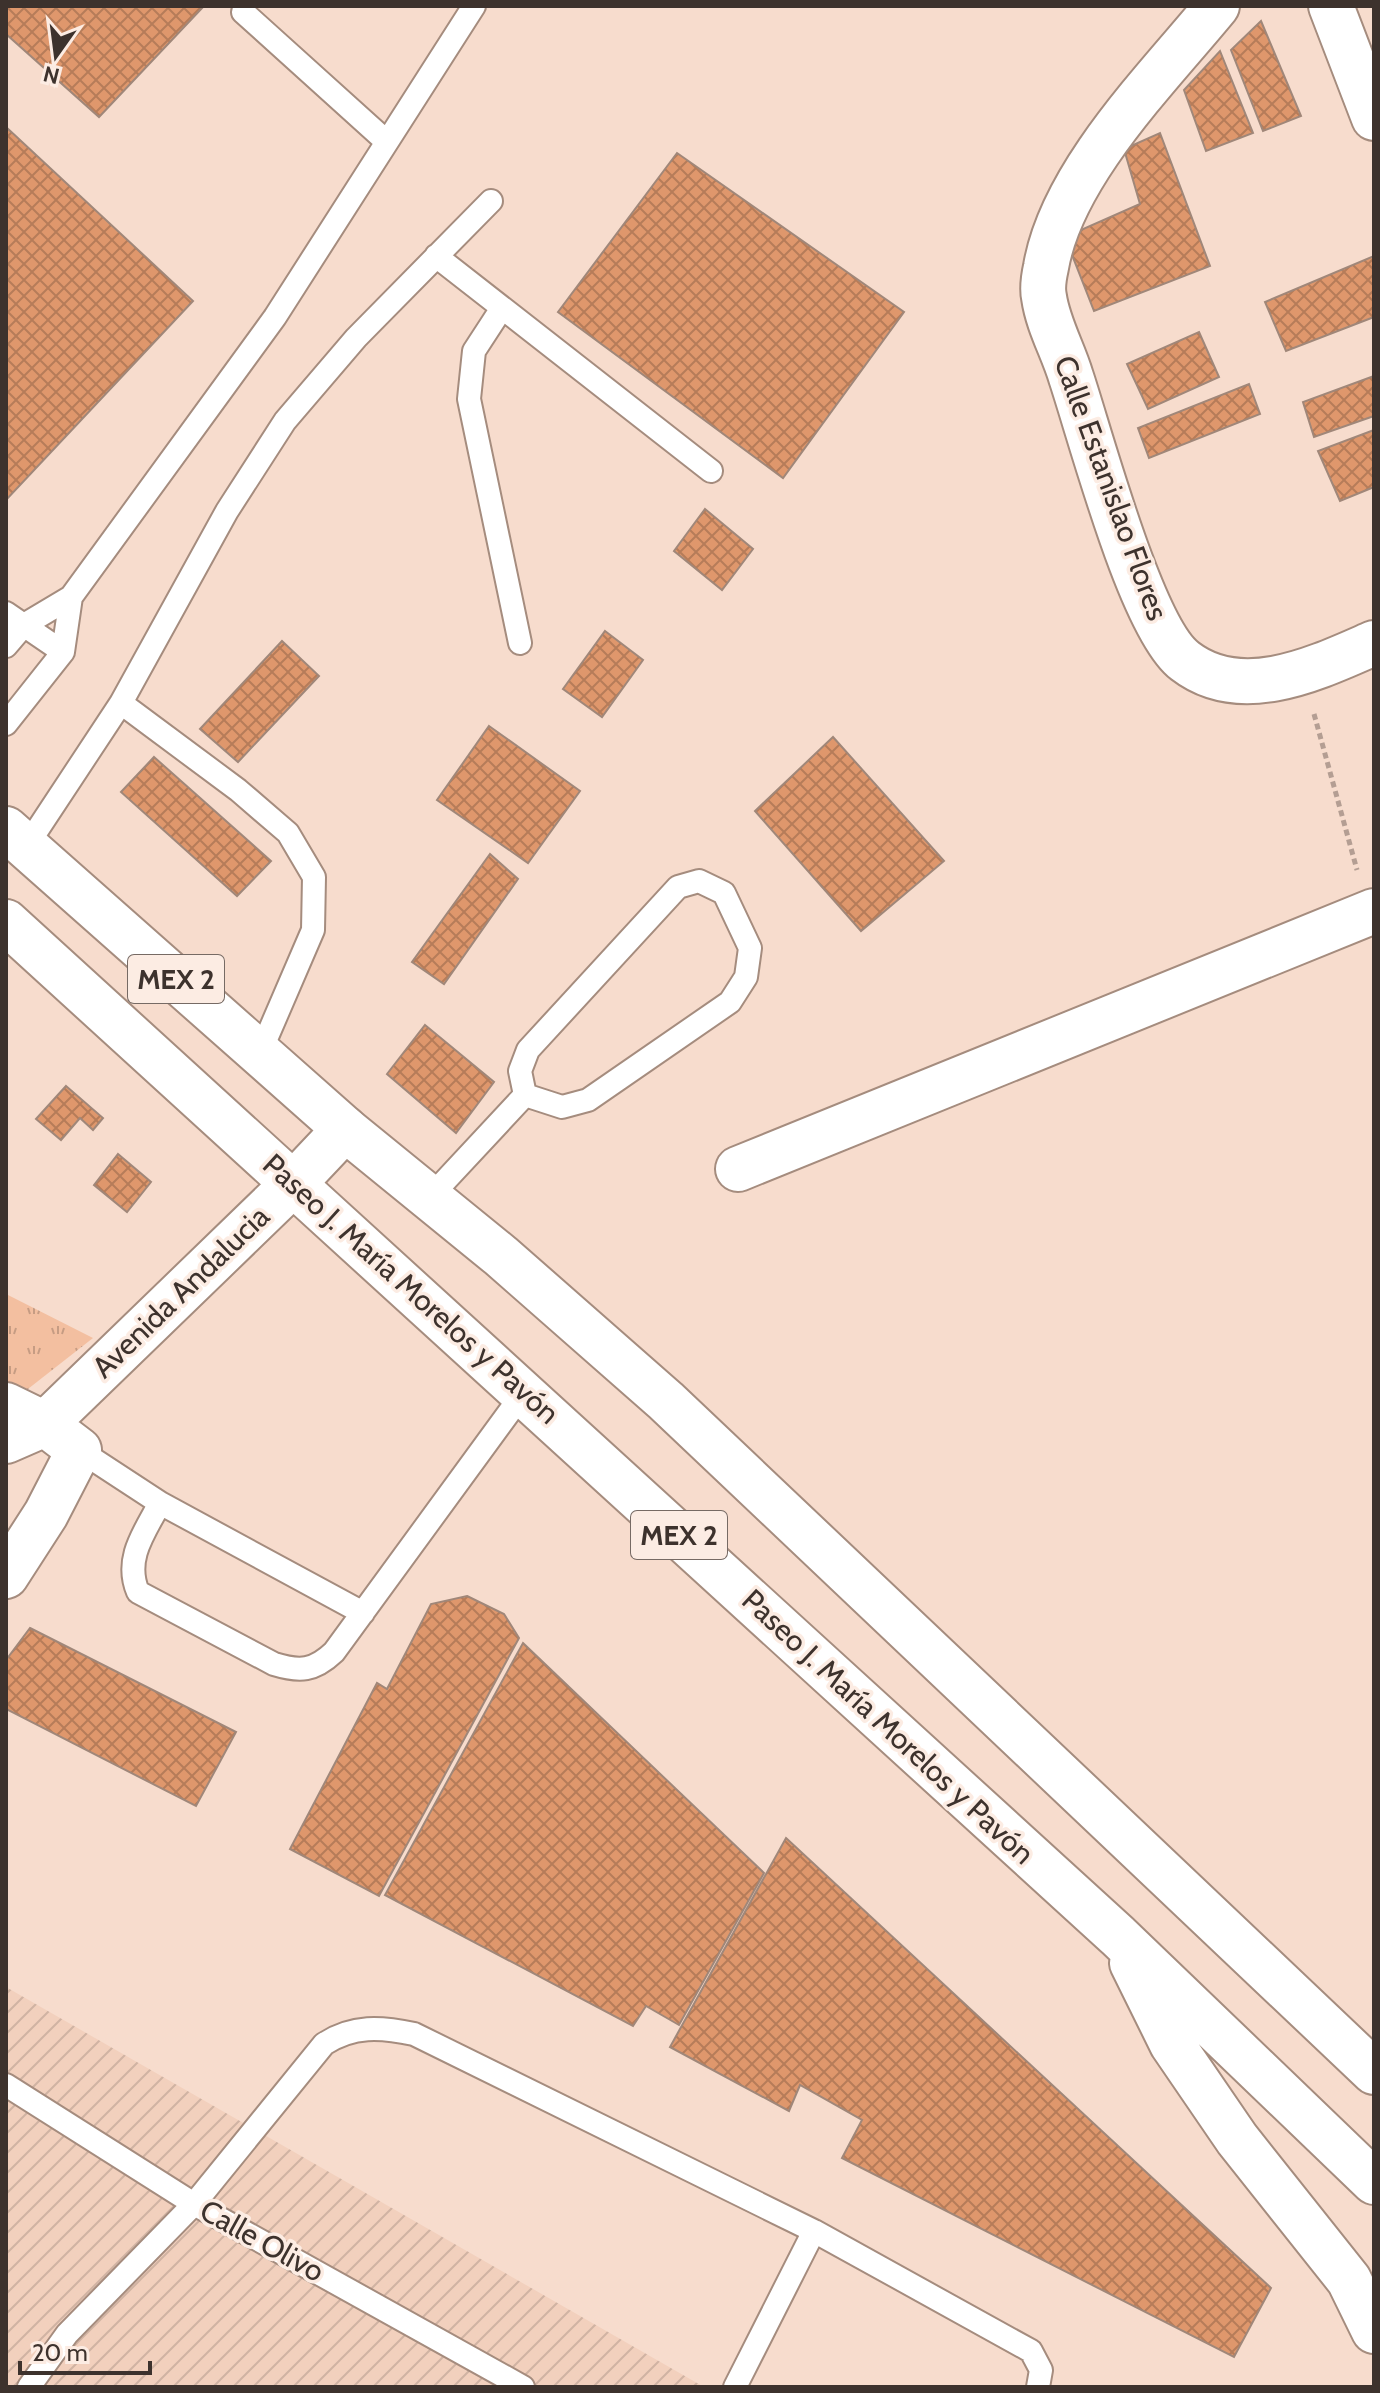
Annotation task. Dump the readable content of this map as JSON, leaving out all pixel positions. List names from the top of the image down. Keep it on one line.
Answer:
{"streets":{"main road":["Calle Estanislao Flores","MEX 2","Paseo J. María Morelos y Pavón","Avenida Andalucia"],"lane":["Calle Olivo"]},"crossings":[["MEX 2","Avenida Andalucia"],["Paseo J. María Morelos y Pavón","Avenida Andalucia"]],"scale_bar":"20 m","north":"bottom"}
